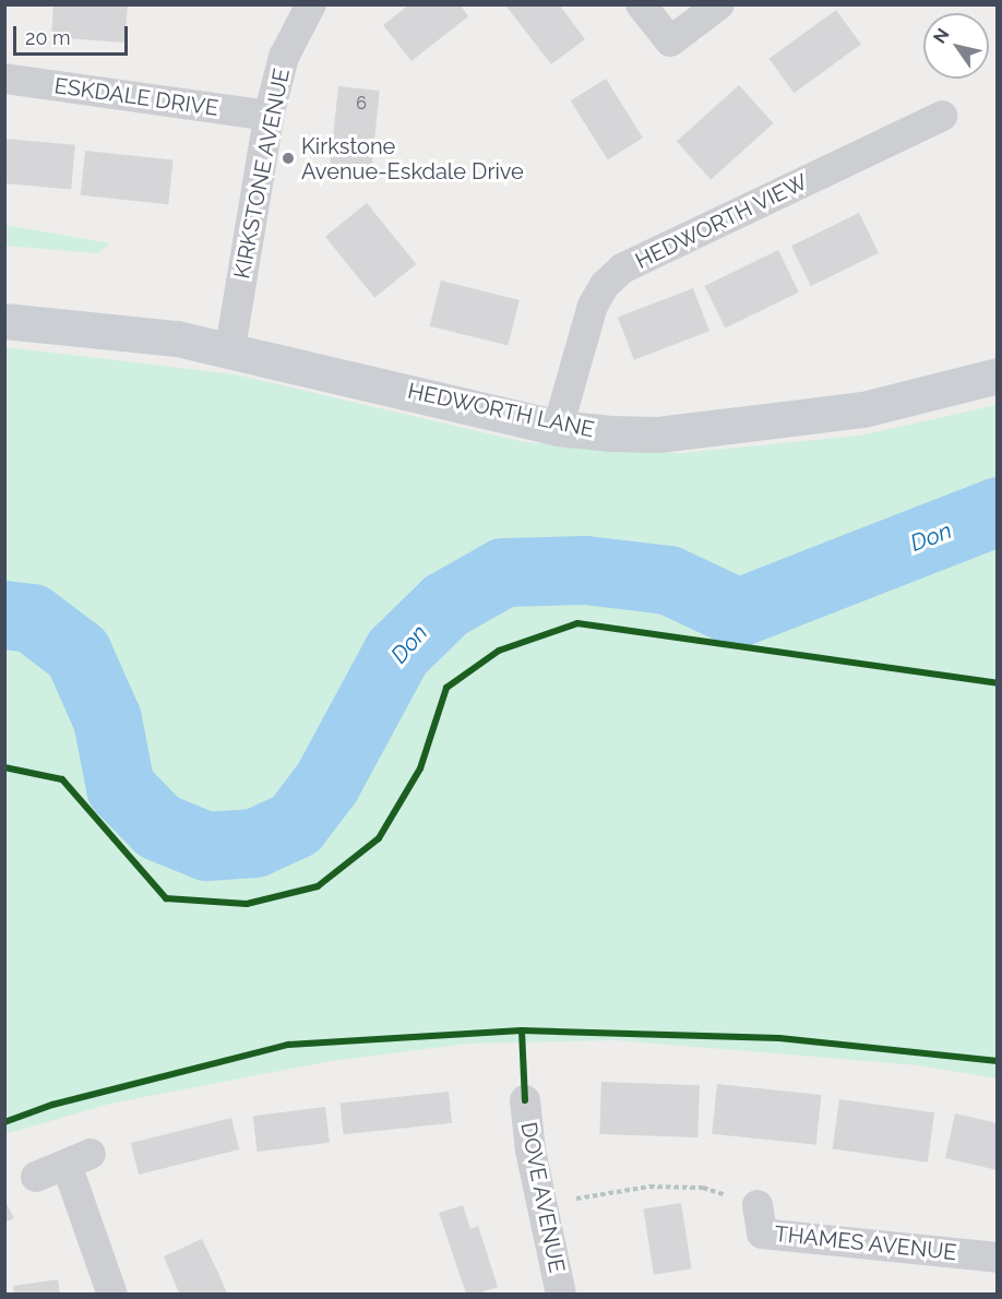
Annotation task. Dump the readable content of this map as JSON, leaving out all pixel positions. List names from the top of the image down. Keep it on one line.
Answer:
{"streets":{"street":["ESKDALE DRIVE","KIRKSTONE AVENUE","HEDWORTH VIEW","HEDWORTH LANE","DOVE AVENUE","THAMES AVENUE"]},"crossings":[["ESKDALE DRIVE","KIRKSTONE AVENUE"],["KIRKSTONE AVENUE","HEDWORTH LANE"],["HEDWORTH VIEW","HEDWORTH LANE"]],"water":["Don"],"places":["Kirkstone Avenue-Eskdale Drive"],"house_numbers":["6"],"scale_bar":"20 m","north":"top left"}
